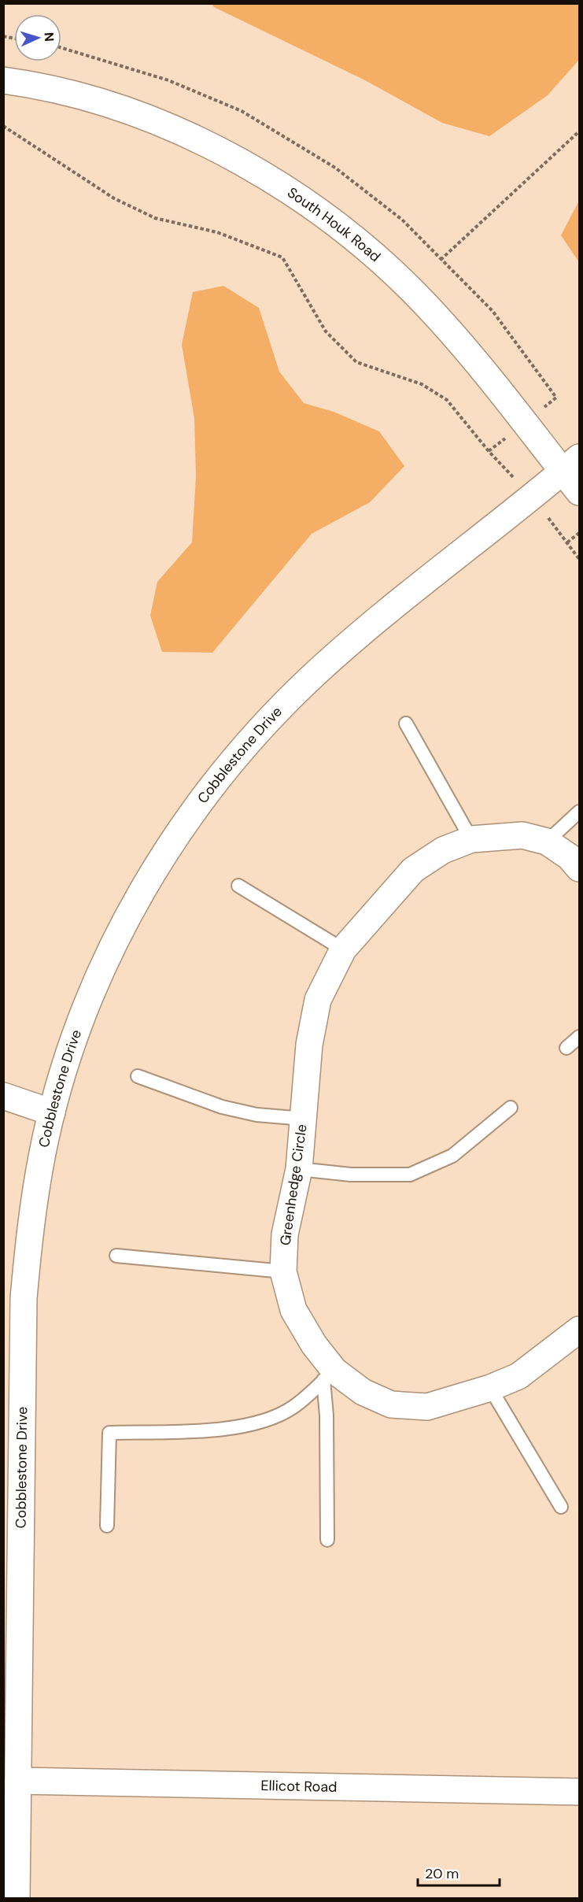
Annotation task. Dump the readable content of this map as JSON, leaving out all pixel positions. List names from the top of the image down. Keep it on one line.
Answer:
{"streets":{"street":["South Houk Road","Cobblestone Drive","Greenhedge Circle","Ellicot Road"]},"crossings":[["South Houk Road","Cobblestone Drive"],["Cobblestone Drive","Ellicot Road"]],"scale_bar":"20 m","north":"right"}
